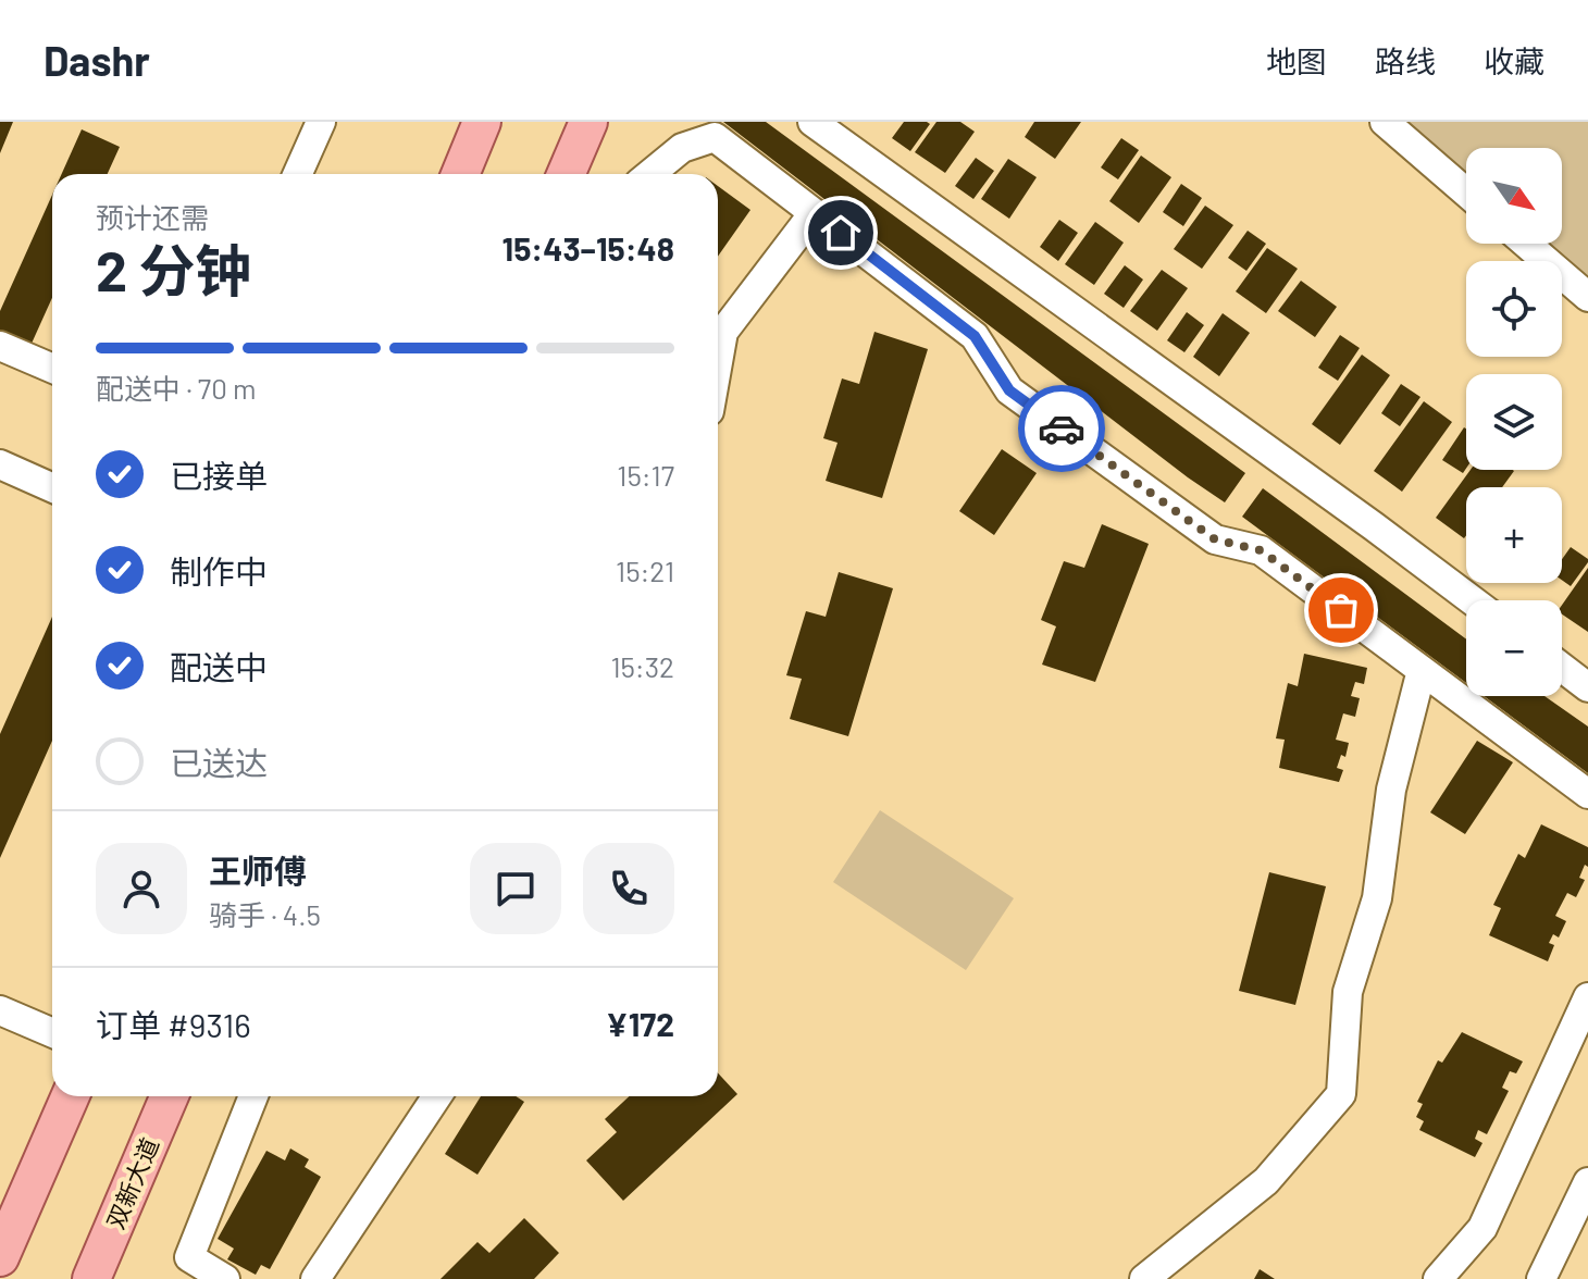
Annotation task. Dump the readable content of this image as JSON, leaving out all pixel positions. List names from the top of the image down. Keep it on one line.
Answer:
{"streets":{"main road":["双新大道"]},"north":"bottom right","page":{"header":"Dashr","nav":["地图","路线","收藏"],"map_buttons":["+","−"],"heading":["2 分钟","预计还需","15:43–15:48"],"panel":["王师傅","骑手 · 4.5","订单 #9316","¥172"],"bar":"配送中 · 70 m","list":[["已接单","15:17"],["制作中","15:21"],["配送中","15:32"],"已送达"]}}
